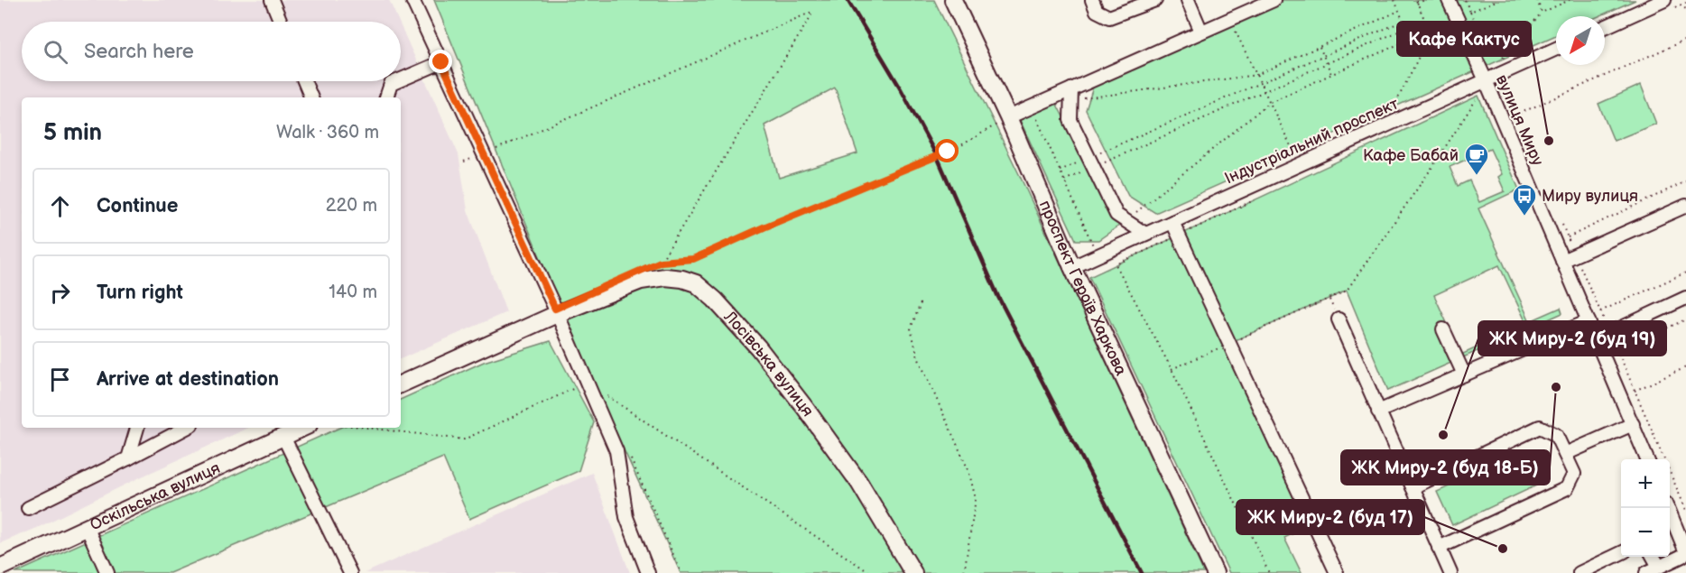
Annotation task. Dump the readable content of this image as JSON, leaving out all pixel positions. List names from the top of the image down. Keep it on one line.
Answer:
{"streets":{"main road":["проспект Героїв Харкова","Лосівська вулиця","Оскільська вулиця"],"street":["вулиця Миру","Індустріальний проспект"]},"crossings":[["вулиця Миру","Індустріальний проспект"],["Індустріальний проспект","проспект Героїв Харкова"]],"places":{"other":["Кафе Кактус","ЖК Миру-2 (буд 18-Б)","ЖК Миру-2 (буд 19)","ЖК Миру-2 (буд 17)"],"cafe":["Кафе Бабай"],"bus stop":["Миру вулиця"]},"north":"bottom left","page":{"search":"Search here","heading":["5 min","Walk · 360 m"],"list":[["Continue","220 m"],["Turn right","140 m"],"Arrive at destination"],"map_buttons":["+","−"]}}
